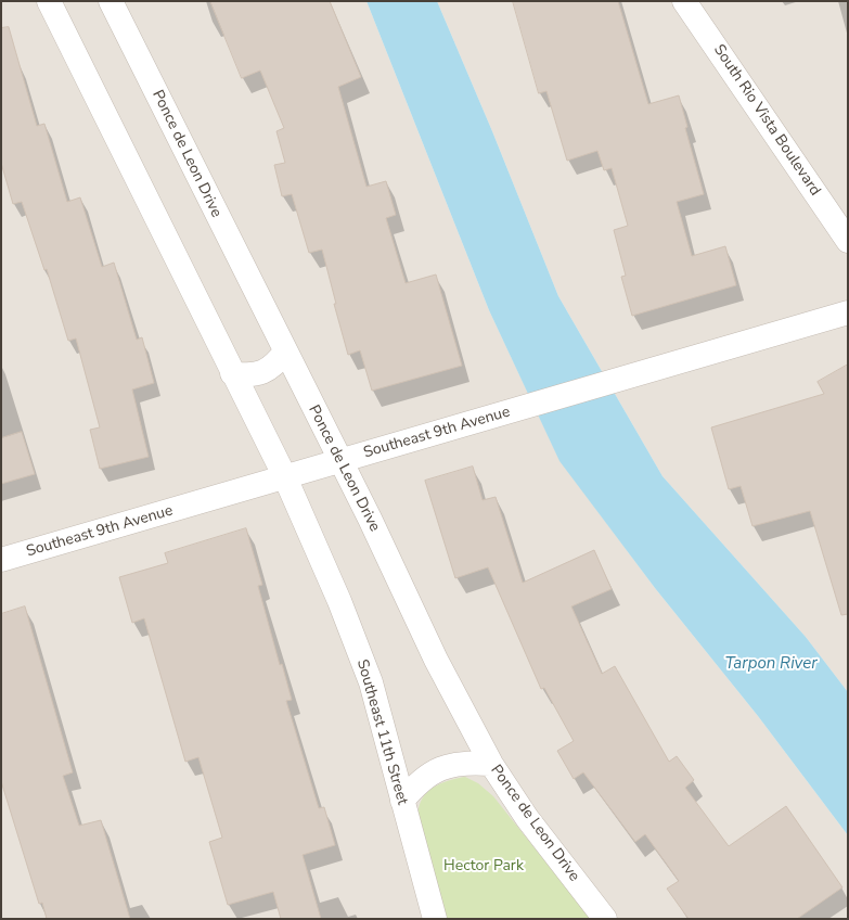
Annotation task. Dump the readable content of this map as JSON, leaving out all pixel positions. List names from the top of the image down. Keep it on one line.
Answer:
{"streets":{"street":["South Rio Vista Boulevard","Ponce de Leon Drive","Southeast 9th Avenue","Southeast 11th Street"]},"crossings":[["Ponce de Leon Drive","Southeast 9th Avenue"],["Southeast 9th Avenue","Southeast 11th Street"]],"water":["Tarpon River"],"parks":["Hector Park"]}
